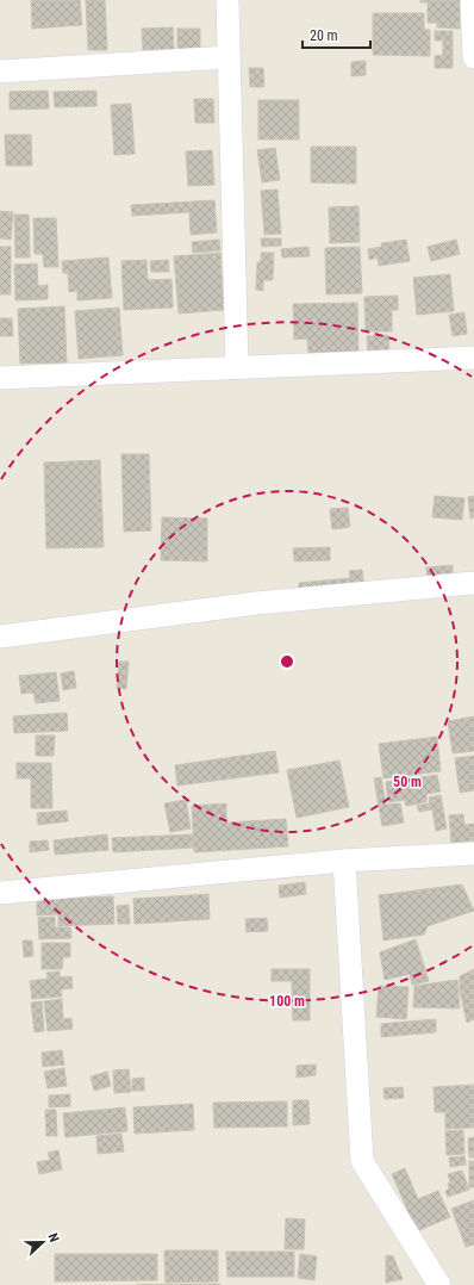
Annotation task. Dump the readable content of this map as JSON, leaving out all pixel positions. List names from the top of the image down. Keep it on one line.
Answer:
{"scale_bar":"20 m","north":"right","rings":["50 m","100 m"]}
